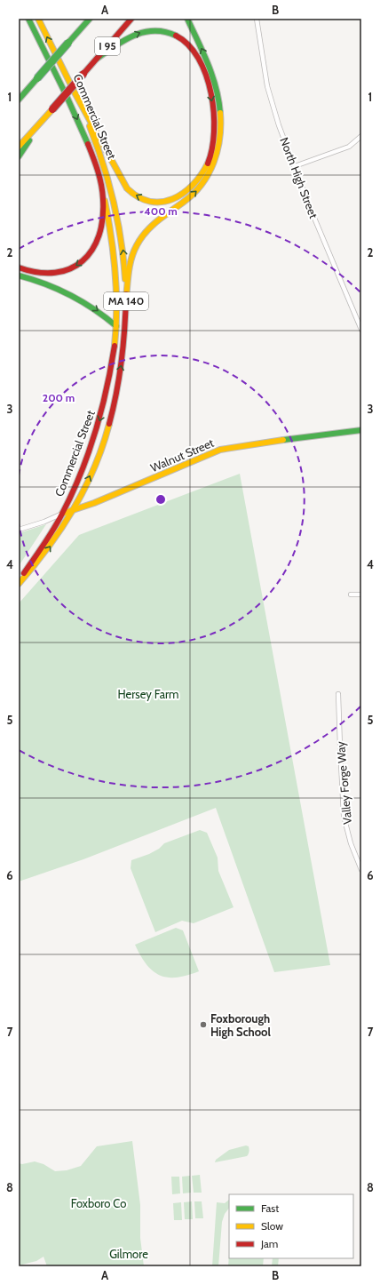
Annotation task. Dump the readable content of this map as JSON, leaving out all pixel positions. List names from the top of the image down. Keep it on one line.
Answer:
{"streets":{"main road":["I 95","Commercial Street","MA 140","Walnut Street"],"street":["North High Street","Valley Forge Way"]},"crossings":[["Commercial Street","Walnut Street"]],"parks":["Hersey Farm","Foxboro Co","Gilmore"],"places":["Foxborough High School"],"legend":["Fast","Slow","Jam"],"grid":{"columns":["A","B"],"rows":["1","2","3","4","5","6","7","8"]},"rings":["400 m","200 m"]}
